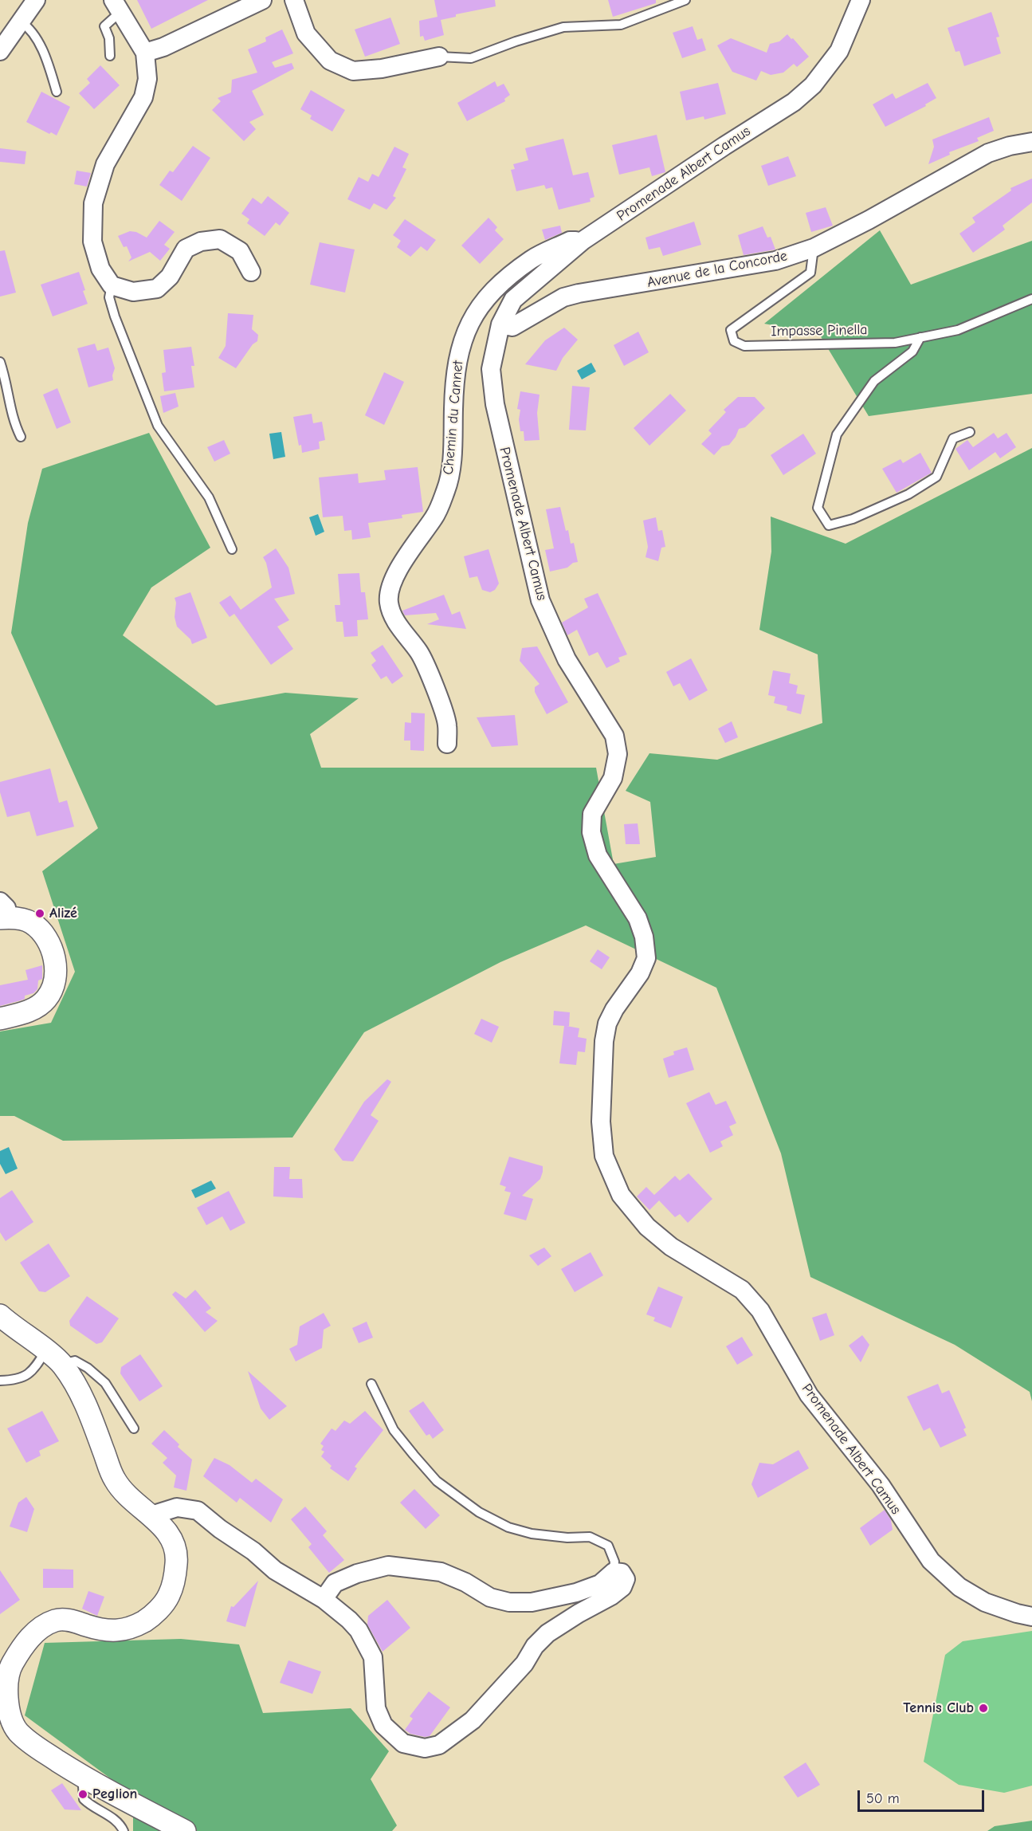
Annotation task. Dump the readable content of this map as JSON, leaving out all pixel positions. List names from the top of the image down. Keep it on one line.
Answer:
{"streets":{"street":["Promenade Albert Camus","Avenue de la Concorde","Chemin du Cannet"],"lane":["Impasse Pinella"]},"crossings":[["Promenade Albert Camus","Avenue de la Concorde"],["Promenade Albert Camus","Chemin du Cannet"],["Avenue de la Concorde","Impasse Pinella"]],"places":["Alizé","Tennis Club","Peglion"],"scale_bar":"50 m"}
